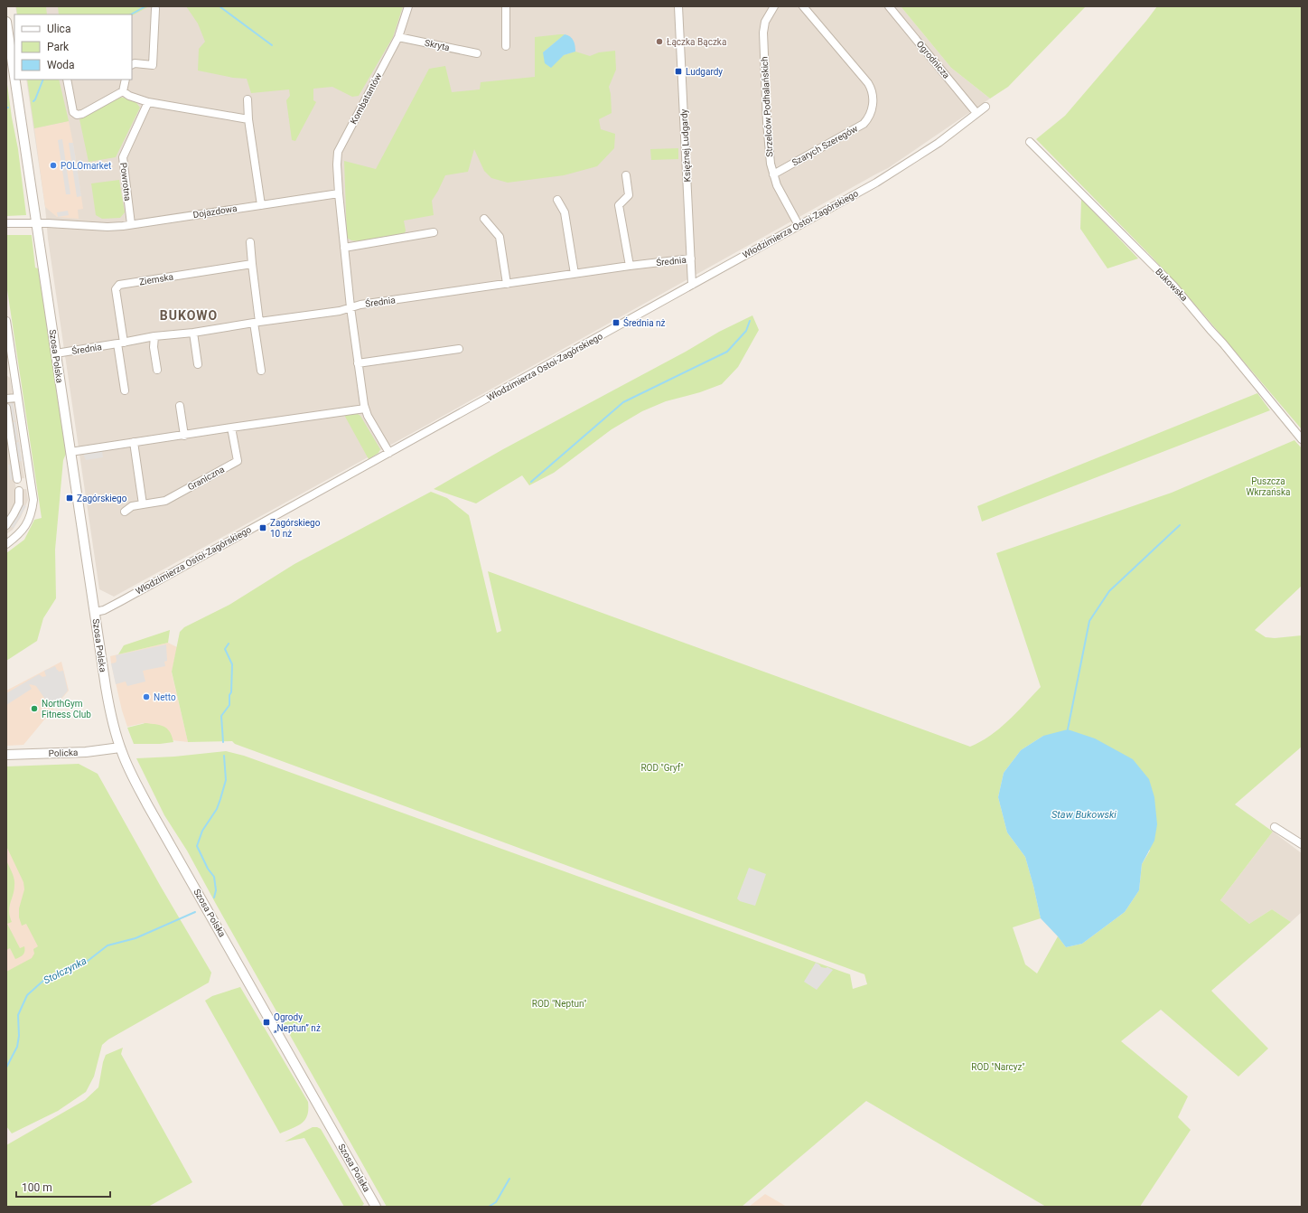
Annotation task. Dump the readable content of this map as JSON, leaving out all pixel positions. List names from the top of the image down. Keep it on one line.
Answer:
{"streets":{"street":["Skryta","Ogrodnicza","Kombatantów","Strzelców Podhalańskich","Księżnej Ludgardy","Szarych Szeregów","Powrotna","Dojazdowa","Włodzimierza Ostoi-Zagórskiego","Średnia","Ziemska","Bukowska","Szosa Polska","Graniczna","Policka"]},"crossings":[["Skryta","Kombatantów"],["Ogrodnicza","Włodzimierza Ostoi-Zagórskiego"],["Kombatantów","Dojazdowa"],["Strzelców Podhalańskich","Szarych Szeregów"],["Strzelców Podhalańskich","Włodzimierza Ostoi-Zagórskiego"],["Księżnej Ludgardy","Włodzimierza Ostoi-Zagórskiego"],["Księżnej Ludgardy","Średnia"],["Powrotna","Dojazdowa"],["Dojazdowa","Szosa Polska"],["Włodzimierza Ostoi-Zagórskiego","Szosa Polska"],["Średnia","Ziemska"],["Średnia","Szosa Polska"],["Szosa Polska","Policka"]],"districts":["BUKOWO"],"water":["Staw Bukowski","Stołczynka"],"parks":["Puszcza Wkrzańska","ROD \"Gryf\"","ROD \"Neptun\"","ROD \"Narcyz\""],"places":{"other":["Łączka Bączka","POLOmarket","Netto","NorthGym Fitness Club"],"transit":["Ludgardy","Średnia nż","Zagórskiego","Zagórskiego 10 nż","Ogrody „Neptun” nż"]},"legend":["Ulica","Park","Woda"],"scale_bar":"100 m"}
